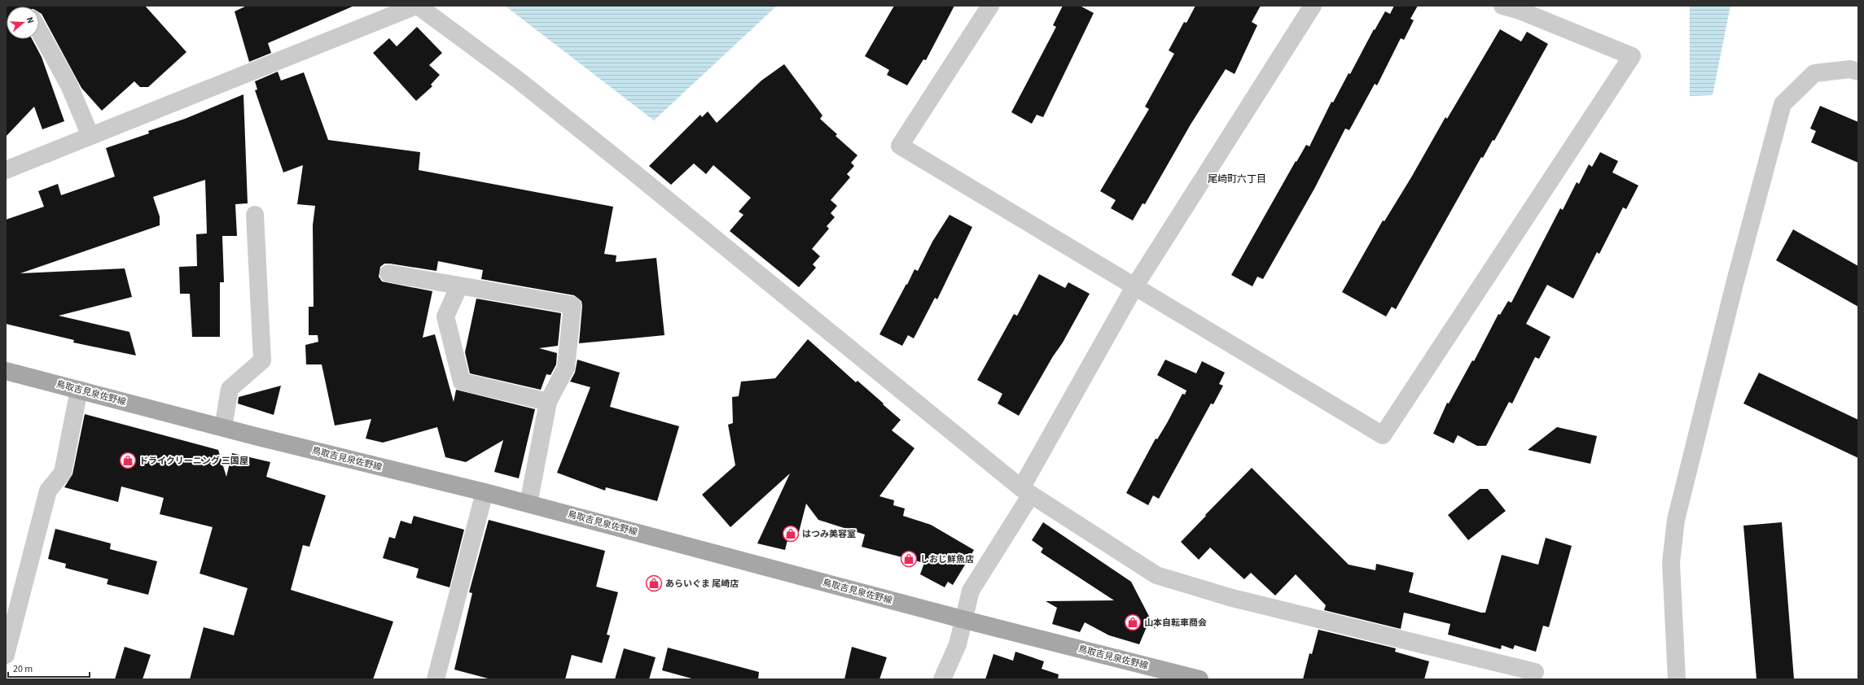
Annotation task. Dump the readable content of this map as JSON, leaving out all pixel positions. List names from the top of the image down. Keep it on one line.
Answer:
{"streets":{"main road":["鳥取吉見泉佐野線"]},"districts":["尾崎町六丁目"],"places":{"shop":["ドライクリーニング 三国屋","はつみ美容室","しおじ鮮魚店","あらいぐま 尾崎店","山本自転車商会"]},"scale_bar":"20 m","north":"right"}
